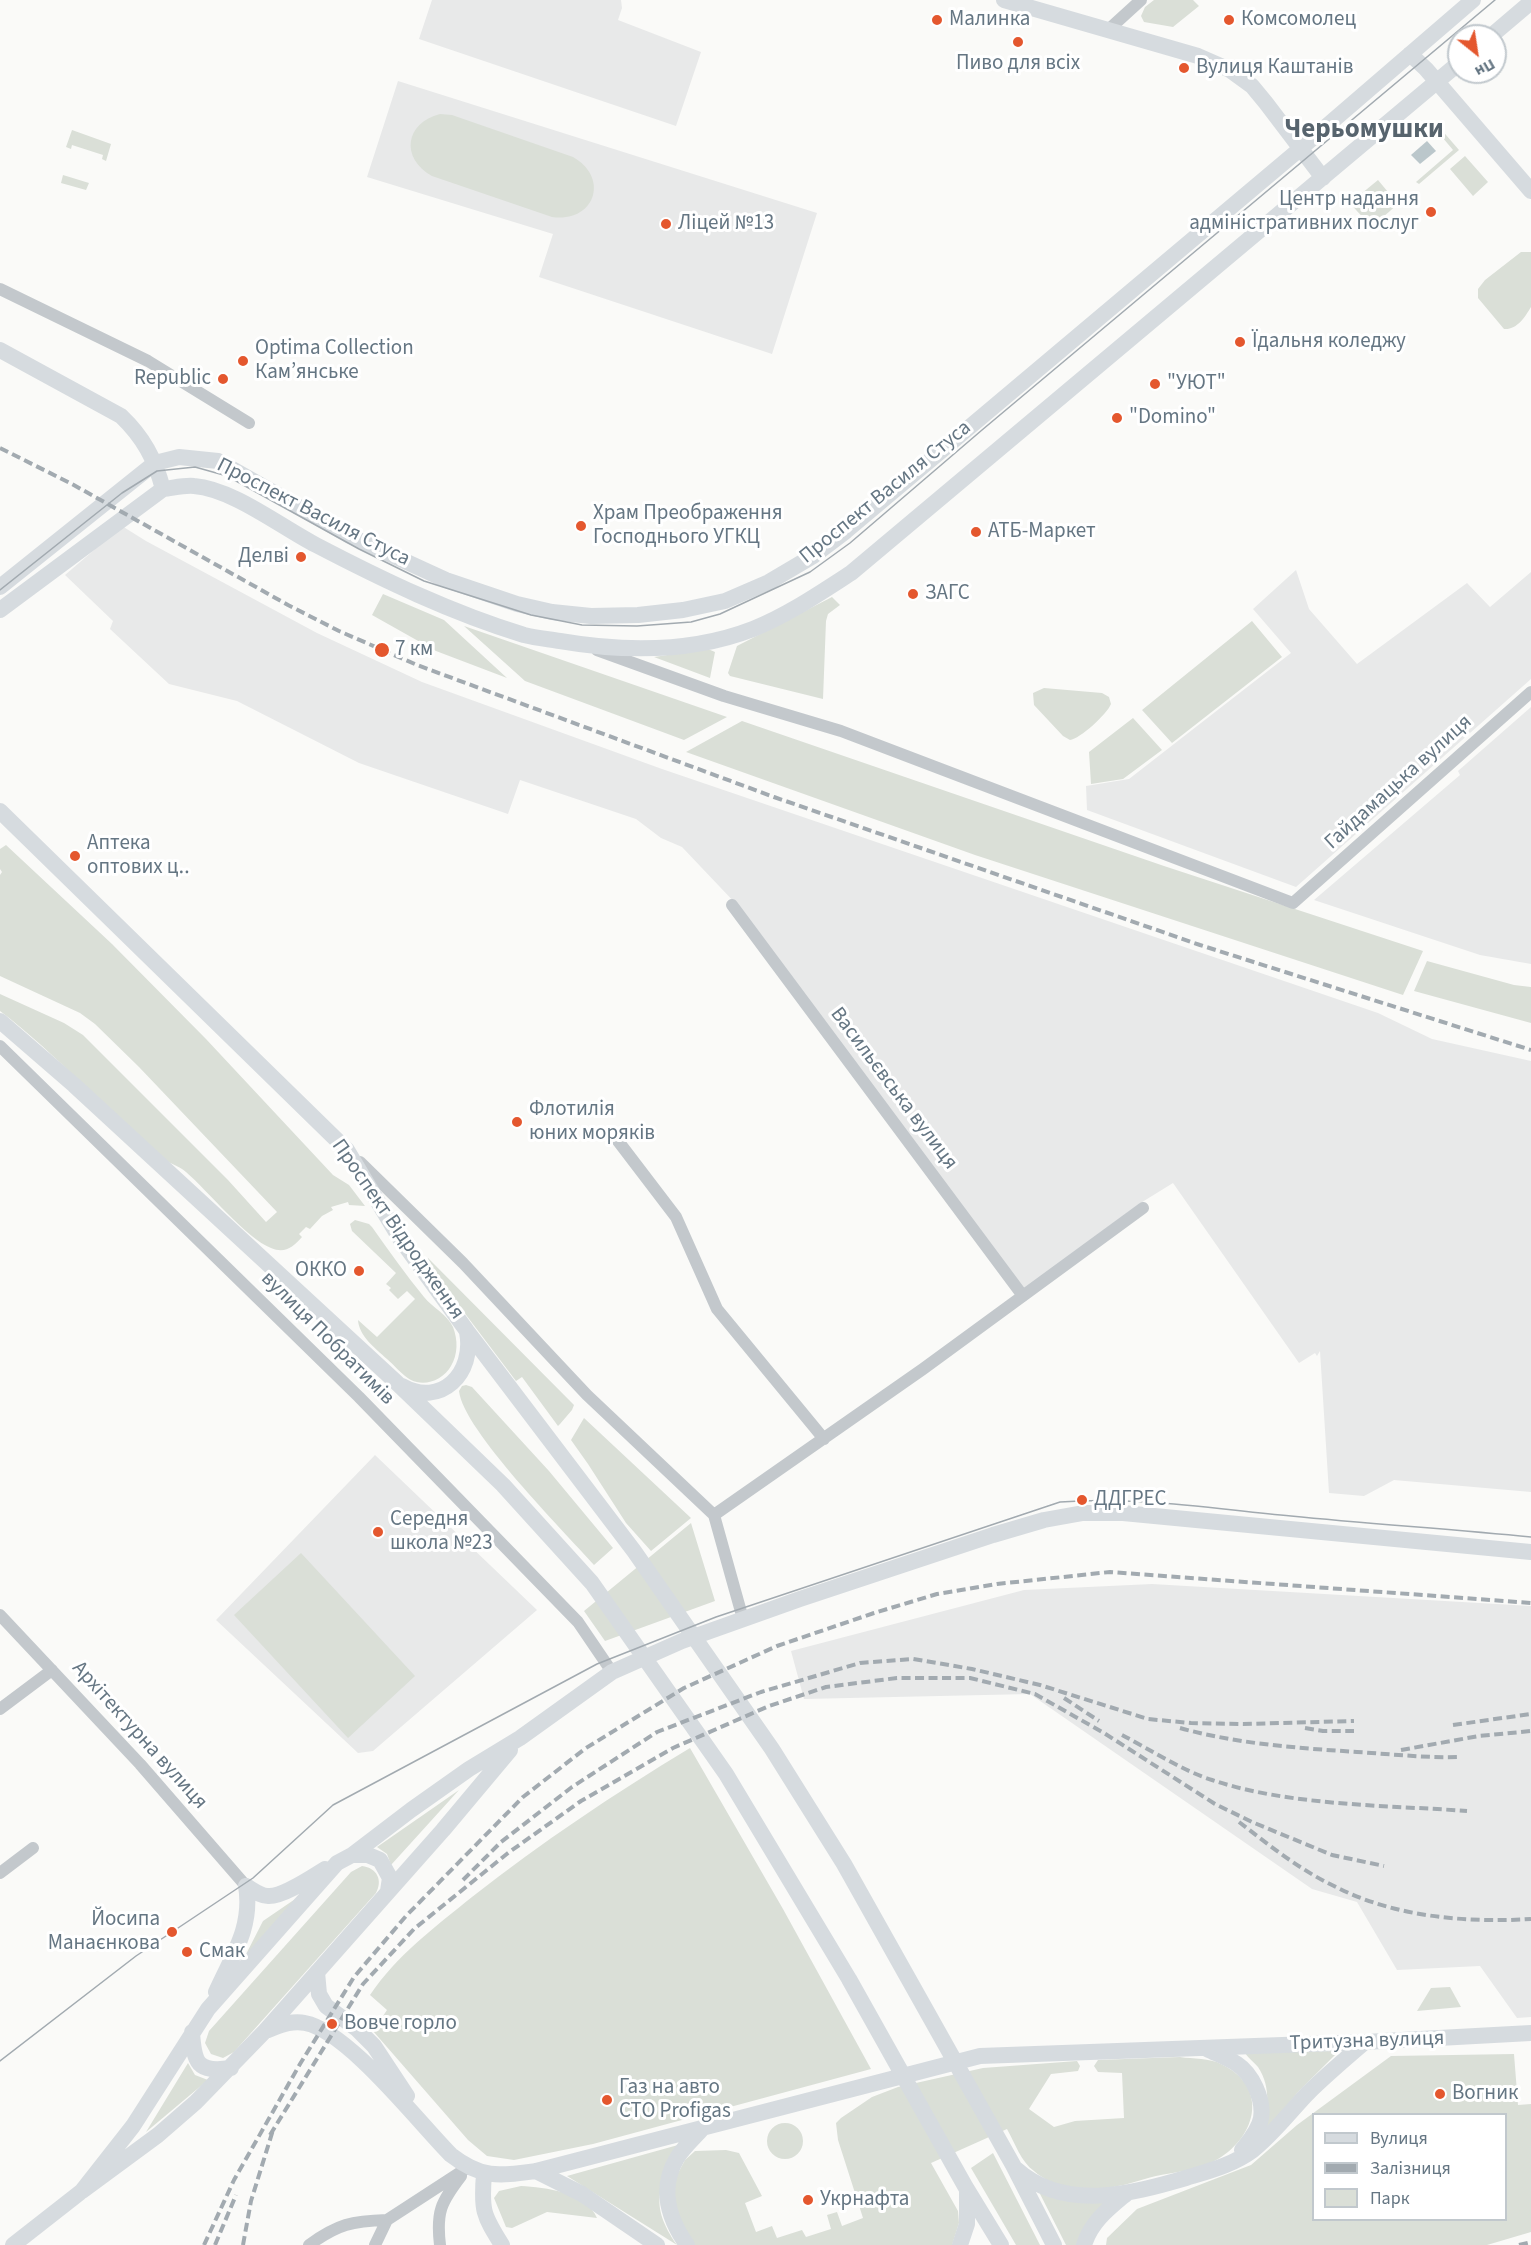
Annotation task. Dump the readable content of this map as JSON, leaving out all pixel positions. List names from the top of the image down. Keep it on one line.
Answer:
{"streets":{"main road":["Проспект Василя Стуса","Проспект Відродження","Тритузна вулиця"],"street":["Гайдамацька вулиця","Васильєвська вулиця","вулиця Побратимів","Архітектурна вулиця"]},"crossings":[["Проспект Василя Стуса","Гайдамацька вулиця"]],"districts":["Черьомушки"],"places":["Малинка","Комсомолец","Пиво для всіх","Вулиця Каштанів","Центр надання адміністративних послуг","Ліцей №13","Їдальня коледжу","Optima Collection Кам’янське","Republic","\"УЮТ\"","\"Domino\"","Храм Преображення Господнього УГКЦ","АТБ-Маркет","Делві","ЗАГС","7 км","Аптека оптових ц‥","Флотилія юних моряків","ОККО","ДДГРЕС","Середня школа №23","Йосипа Манаєнкова","Смак","Вовче горло","Вогник","Газ на авто СТО Profigas","Укрнафта"],"legend":["Вулиця","Залізниця","Парк"],"north":"bottom right"}
